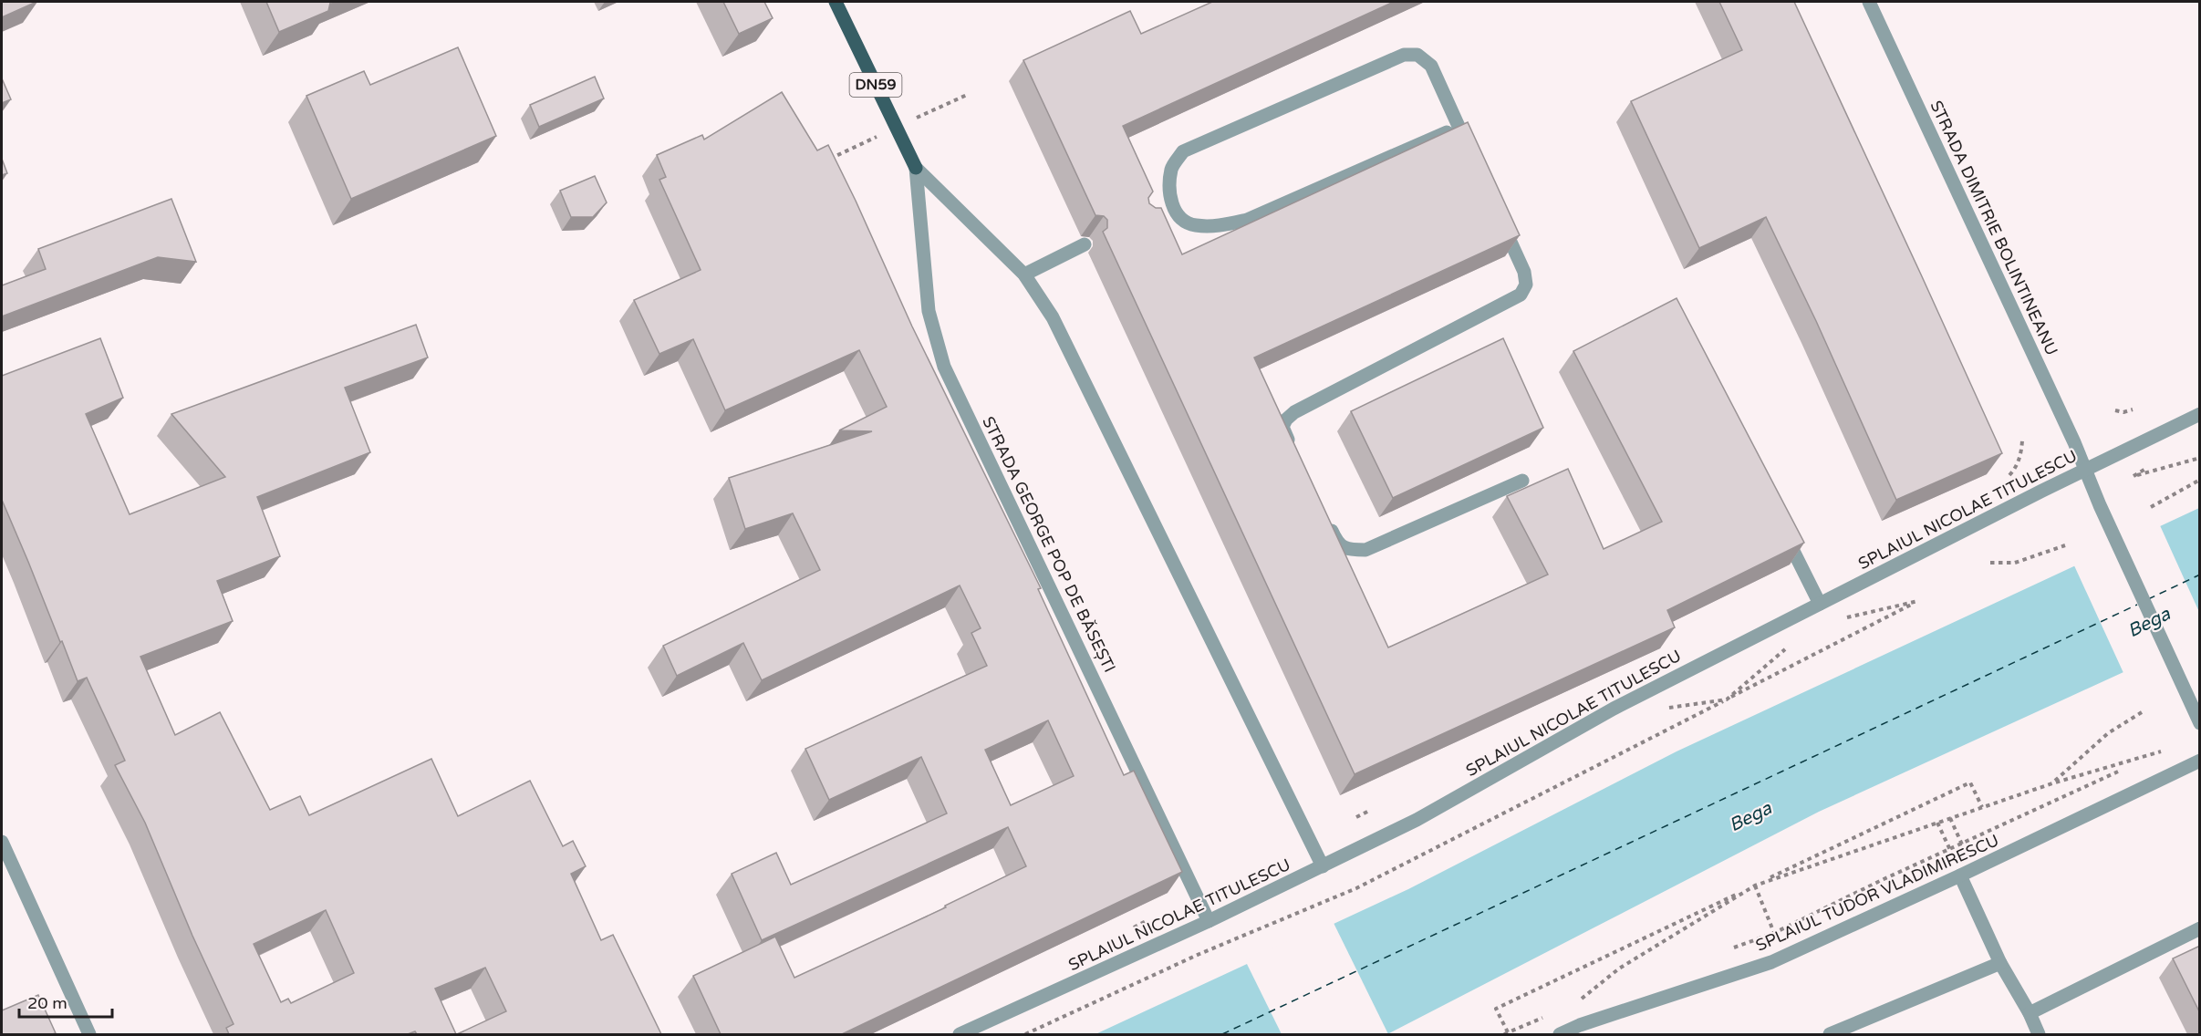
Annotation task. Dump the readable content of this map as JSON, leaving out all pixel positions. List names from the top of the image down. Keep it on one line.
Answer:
{"streets":{"main road":["DN59","STRADA GEORGE POP DE BĂSEȘTI"],"street":["STRADA DIMITRIE BOLINTINEANU","SPLAIUL NICOLAE TITULESCU","SPLAIUL TUDOR VLADIMIRESCU"]},"crossings":[["STRADA DIMITRIE BOLINTINEANU","SPLAIUL NICOLAE TITULESCU"],["SPLAIUL NICOLAE TITULESCU","STRADA GEORGE POP DE BĂSEȘTI"]],"water":["Bega"],"scale_bar":"20 m"}
